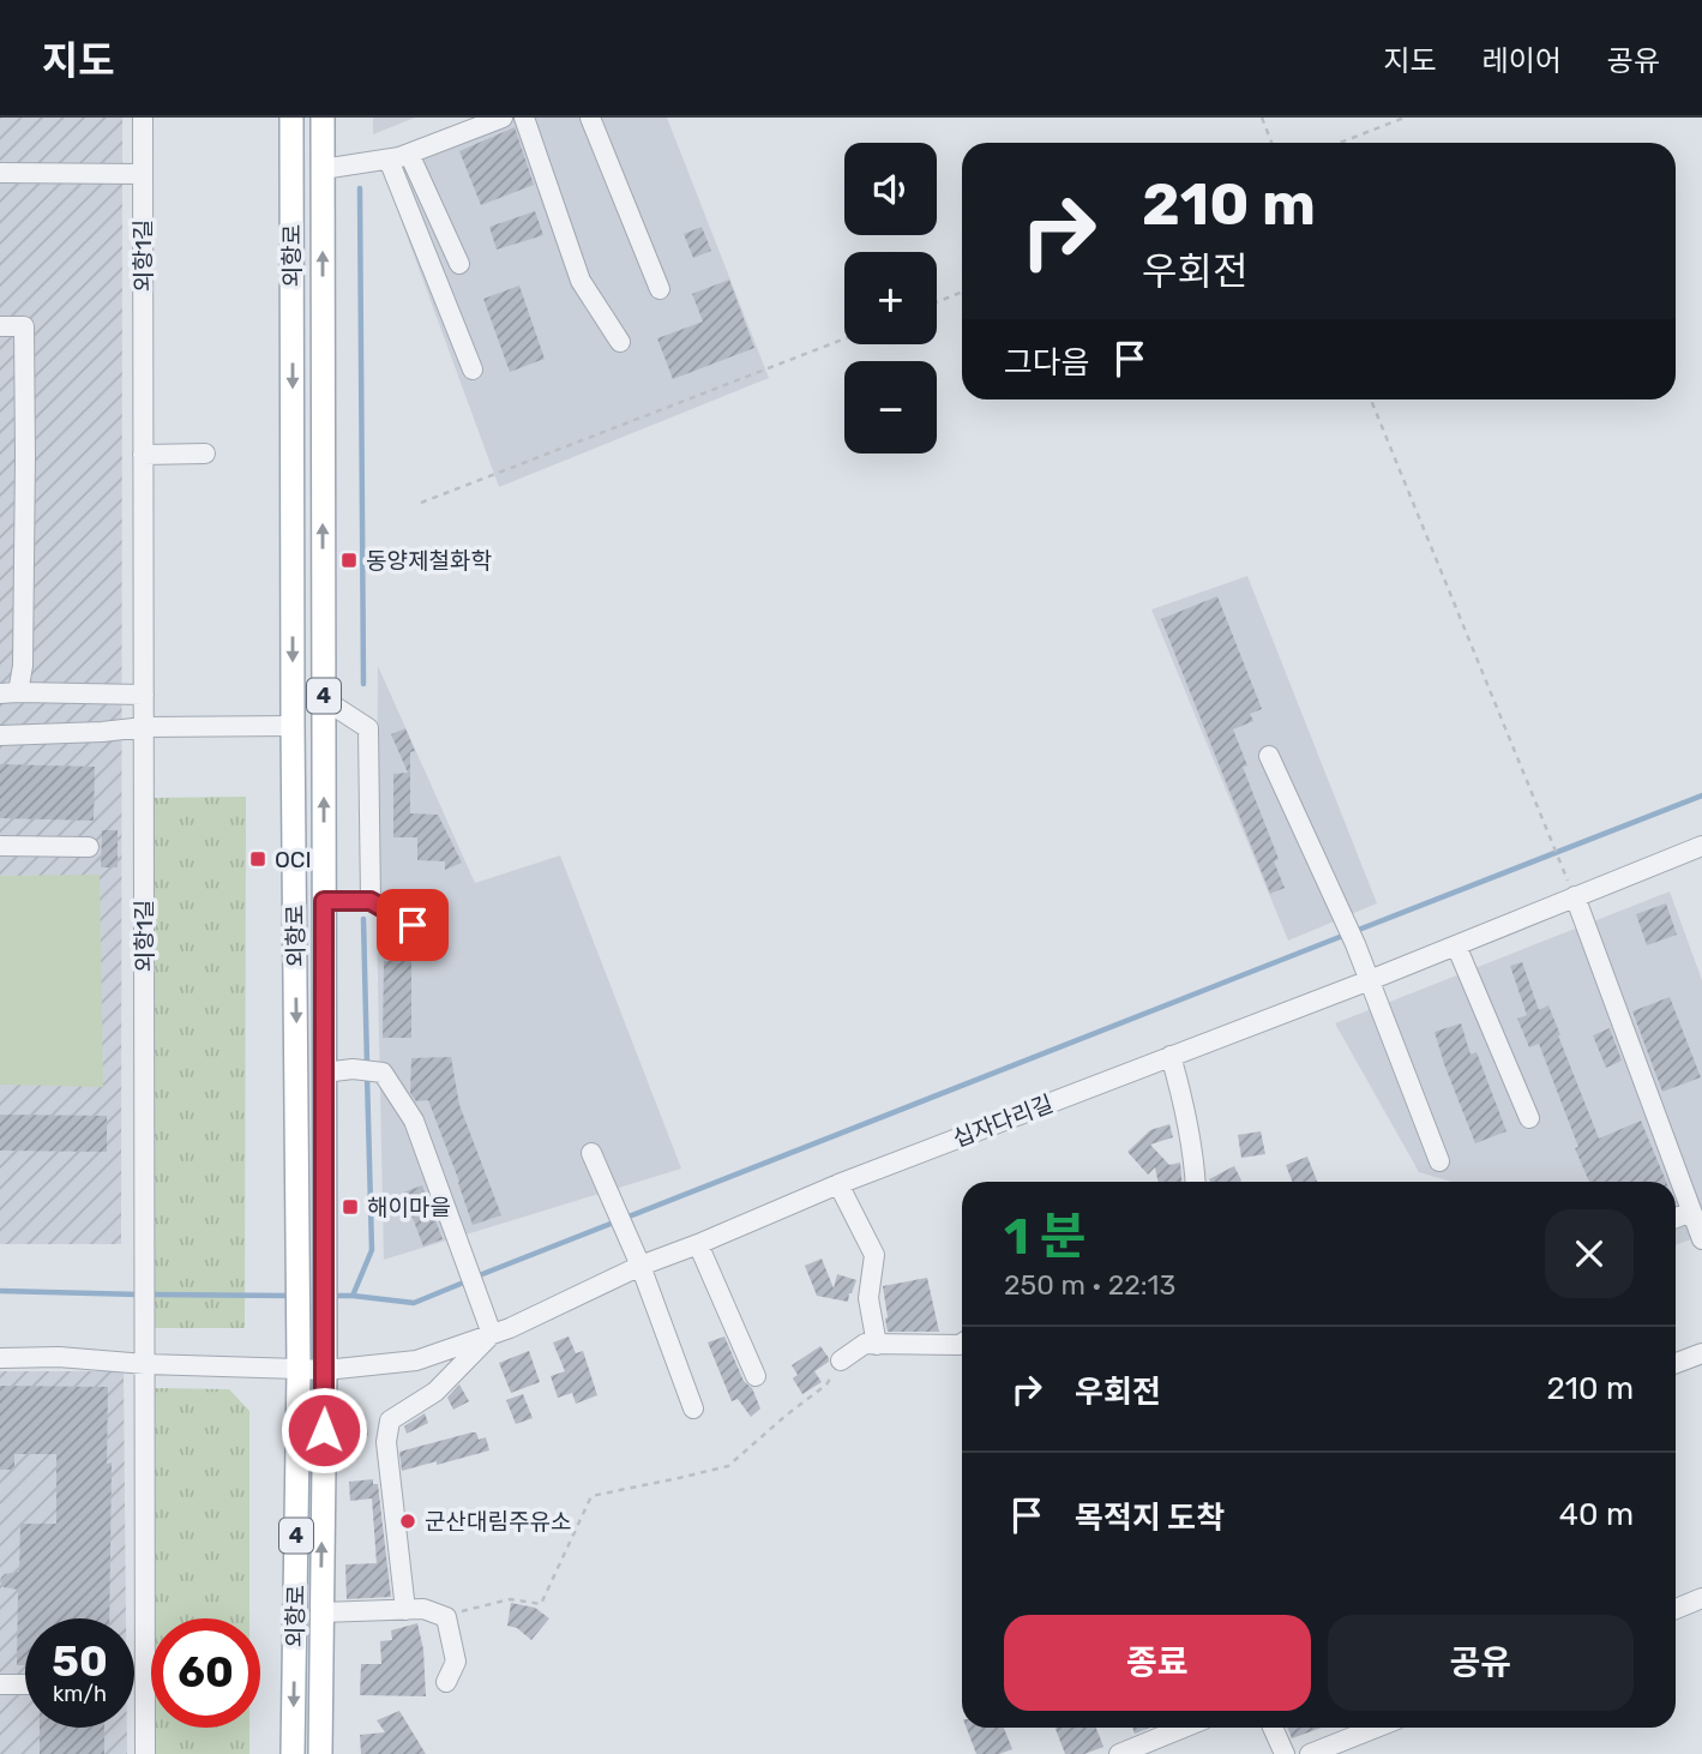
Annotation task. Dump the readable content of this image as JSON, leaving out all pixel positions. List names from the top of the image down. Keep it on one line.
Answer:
{"streets":{"main road":["외항로","4"],"street":["외항1길","십자다리길"]},"crossings":[["외항1길","십자다리길"],["외항로","십자다리길"]],"places":{"transit":["동양제철화학","OCI","해이마을"],"other":["군산대림주유소"]},"page":{"header":"지도","nav":["지도","레이어","공유"],"map_buttons":["+","−"],"turn":["210 m","우회전"],"then":"그다음","heading":["1 분","250 m · 22:13"],"list":[{"name":"우회전","value":"210 m"},{"name":"목적지 도착","value":"40 m"}],"buttons":["종료","공유"],"speed":"50 km/h","limit":"60"}}
